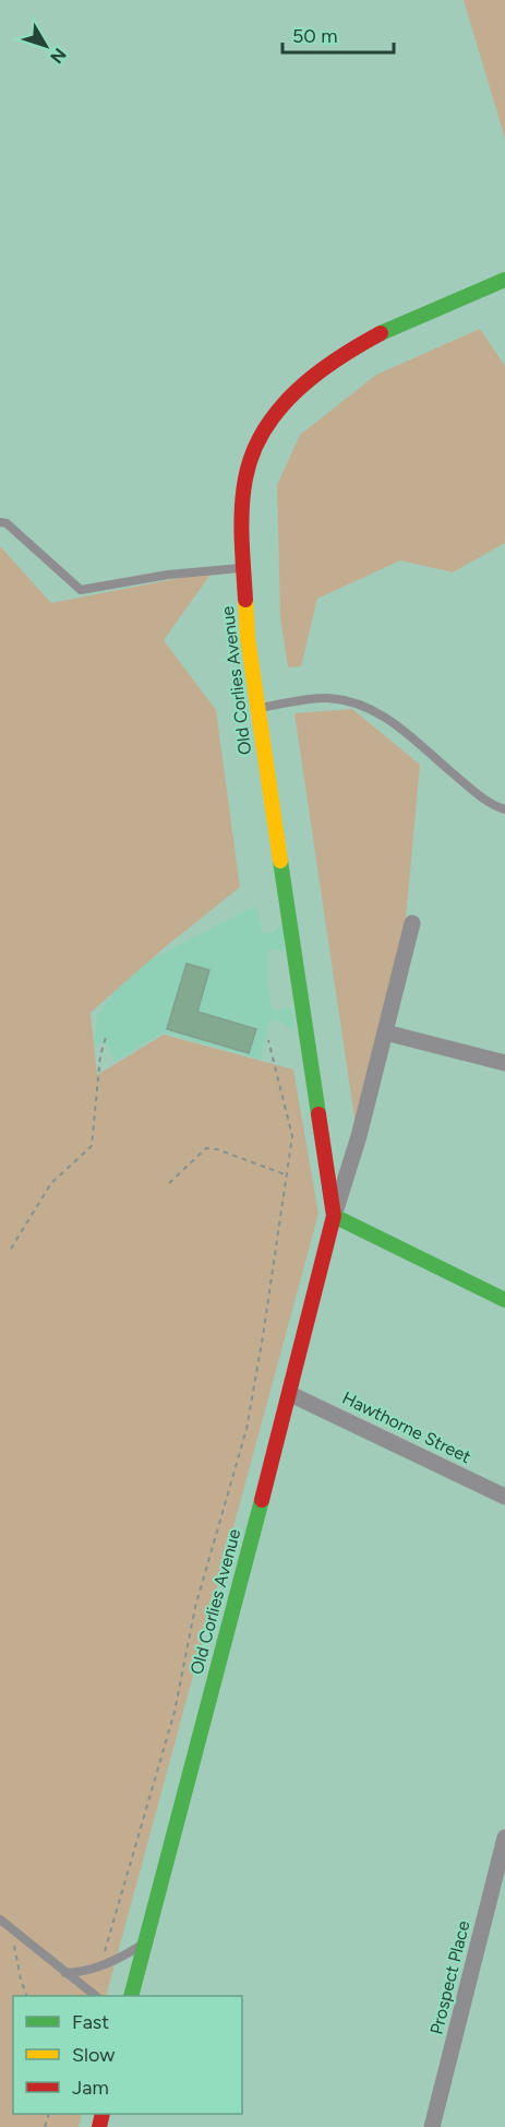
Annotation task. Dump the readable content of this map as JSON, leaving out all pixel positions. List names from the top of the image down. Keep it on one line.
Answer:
{"streets":{"street":["Old Corlies Avenue","Hawthorne Street","Prospect Place"]},"crossings":[["Old Corlies Avenue","Hawthorne Street"]],"legend":["Fast","Slow","Jam"],"scale_bar":"50 m","north":"bottom right"}
